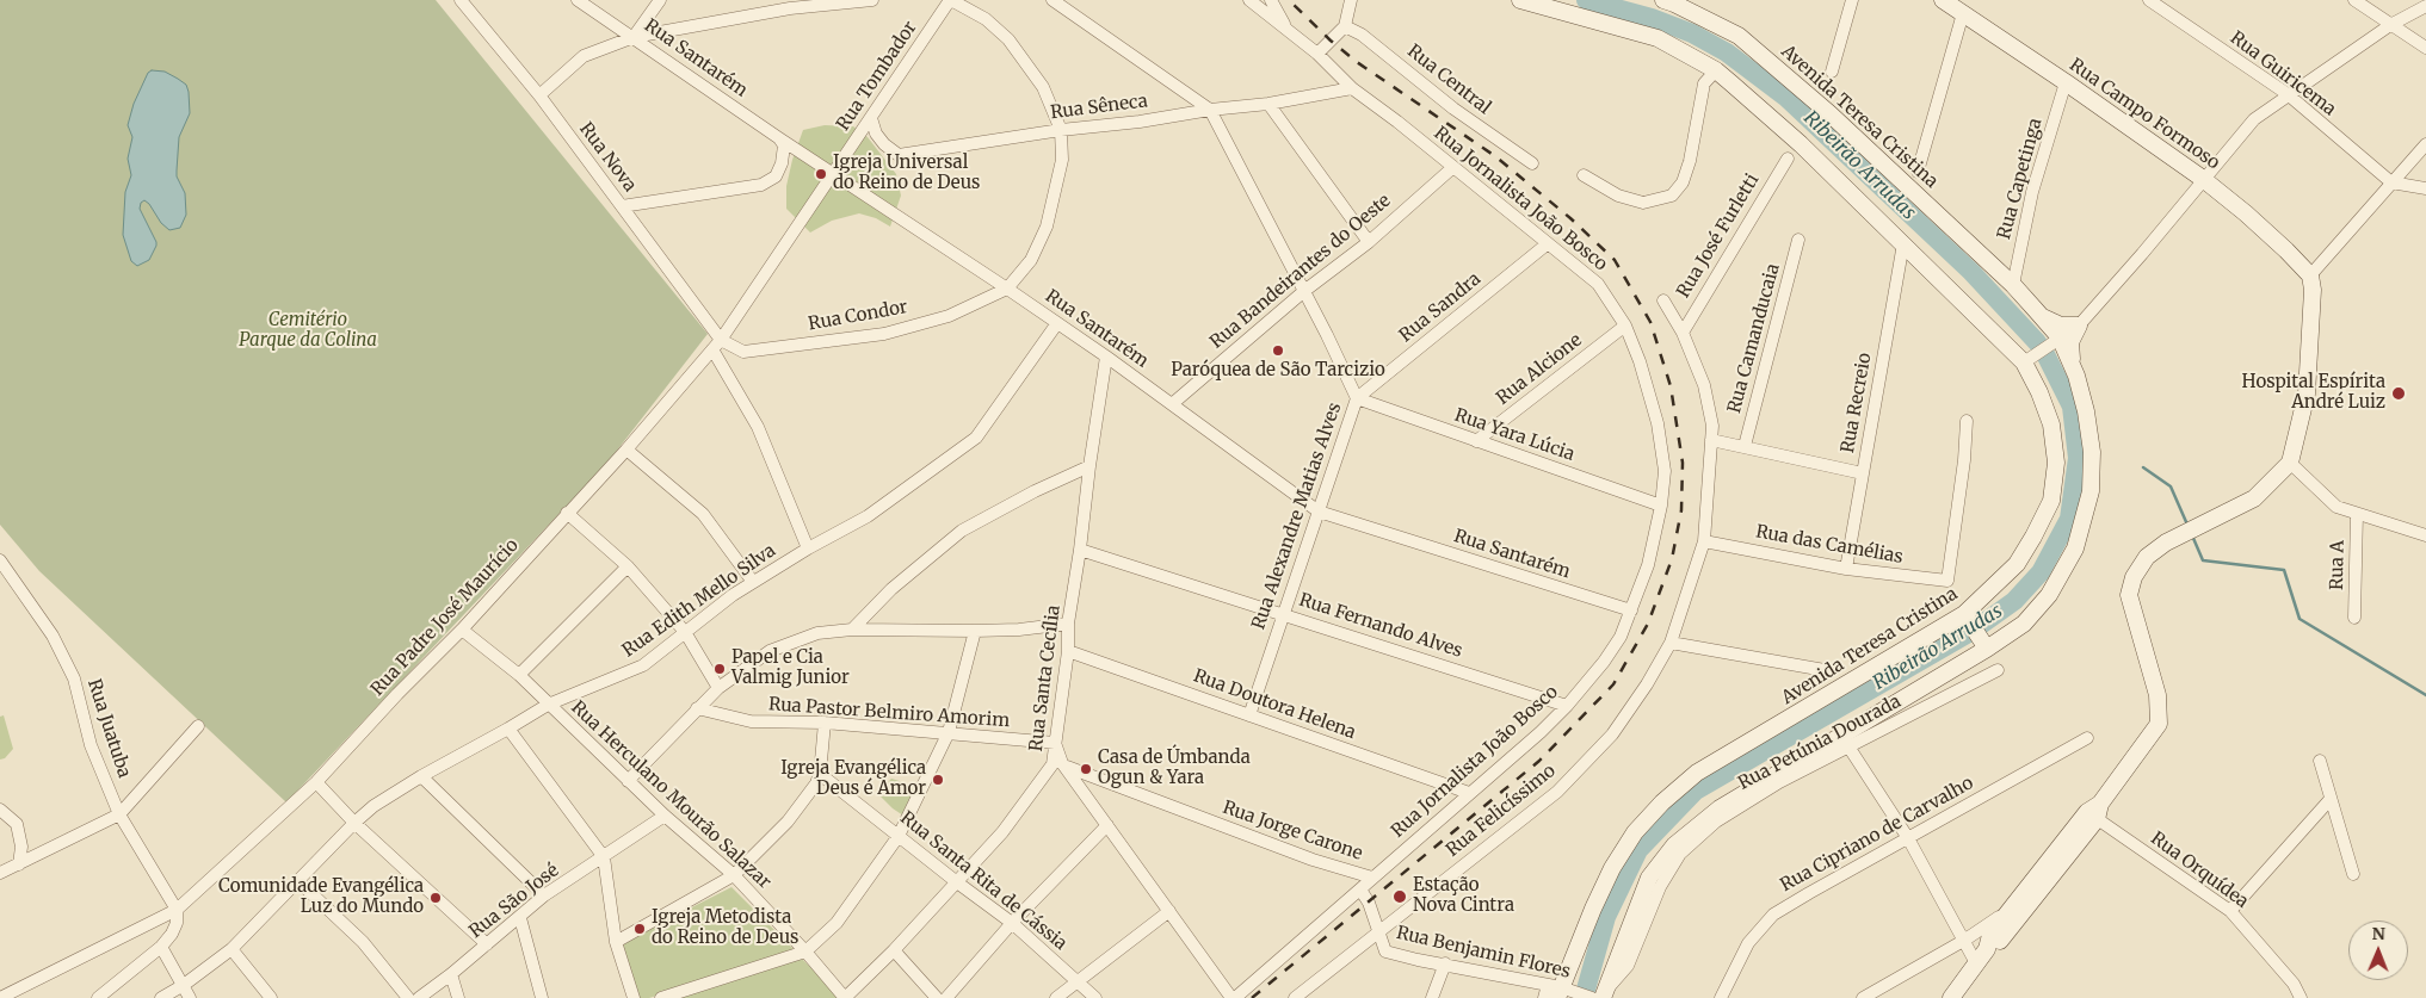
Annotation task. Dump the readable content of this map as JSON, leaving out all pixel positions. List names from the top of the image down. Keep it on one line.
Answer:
{"streets":{"main road":["Rua Campo Formoso","Avenida Teresa Cristina"],"street":["Rua Santarém","Rua Guiricema","Rua Tombador","Rua Central","Rua Sêneca","Rua Nova","Rua Capetinga","Rua Jornalista João Bosco","Rua José Furletti","Rua Bandeirantes do Oeste","Rua Sandra","Rua Condor","Rua Camanducaia","Rua Alcione","Rua Recreio","Rua Yara Lúcia","Rua Alexandre Matias Alves","Rua das Camélias","Rua A","Rua Edith Mello Silva","Rua Padre José Maurício","Rua Fernando Alves","Rua Santa Cecília","Rua Doutora Helena","Rua Pastor Belmiro Amorim","Rua Juatuba","Rua Petúnia Dourada","Rua Herculano Mourão Salazar","Rua Felicíssimo","Rua Jorge Carone","Rua Cipriano de Carvalho","Rua Orquídea","Rua Santa Rita de Cássia","Rua São José","Rua Benjamin Flores"]},"crossings":[["Rua Santarém","Rua Tombador"],["Rua Santarém","Rua Jornalista João Bosco"],["Rua Santarém","Rua Bandeirantes do Oeste"],["Rua Santarém","Rua Condor"],["Rua Santarém","Rua Alexandre Matias Alves"],["Rua Santarém","Rua Edith Mello Silva"],["Rua Santarém","Rua Padre José Maurício"],["Rua Santarém","Rua Santa Cecília"],["Rua Tombador","Rua Sêneca"],["Rua Tombador","Rua Condor"],["Rua Tombador","Rua Padre José Maurício"],["Rua Sêneca","Rua Jornalista João Bosco"],["Rua Sêneca","Rua Condor"],["Rua Sêneca","Rua Alexandre Matias Alves"],["Rua Campo Formoso","Rua Capetinga"],["Avenida Teresa Cristina","Rua Capetinga"],["Avenida Teresa Cristina","Rua Recreio"],["Avenida Teresa Cristina","Rua Benjamin Flores"],["Rua Nova","Rua Condor"],["Rua Nova","Rua Padre José Maurício"],["Rua Jornalista João Bosco","Rua Bandeirantes do Oeste"],["Rua Jornalista João Bosco","Rua Sandra"],["Rua Jornalista João Bosco","Rua Alcione"],["Rua Jornalista João Bosco","Rua Yara Lúcia"],["Rua Jornalista João Bosco","Rua Fernando Alves"],["Rua Jornalista João Bosco","Rua Doutora Helena"],["Rua Jornalista João Bosco","Rua Jorge Carone"],["Rua José Furletti","Rua Felicíssimo"],["Rua Bandeirantes do Oeste","Rua Alexandre Matias Alves"],["Rua Sandra","Rua Yara Lúcia"],["Rua Sandra","Rua Alexandre Matias Alves"],["Rua Condor","Rua Padre José Maurício"],["Rua Alcione","Rua Yara Lúcia"],["Rua Recreio","Rua das Camélias"],["Rua Yara Lúcia","Rua Alexandre Matias Alves"],["Rua Alexandre Matias Alves","Rua Fernando Alves"],["Rua Alexandre Matias Alves","Rua Doutora Helena"],["Rua das Camélias","Rua Felicíssimo"],["Rua Edith Mello Silva","Rua Herculano Mourão Salazar"],["Rua Padre José Maurício","Rua Juatuba"],["Rua Padre José Maurício","Rua Herculano Mourão Salazar"],["Rua Fernando Alves","Rua Santa Cecília"],["Rua Santa Cecília","Rua Doutora Helena"],["Rua Santa Cecília","Rua Pastor Belmiro Amorim"],["Rua Santa Cecília","Rua Herculano Mourão Salazar"],["Rua Santa Cecília","Rua Santa Rita de Cássia"],["Rua Petúnia Dourada","Rua Benjamin Flores"],["Rua Herculano Mourão Salazar","Rua São José"],["Rua Felicíssimo","Rua Jorge Carone"],["Rua Felicíssimo","Rua Benjamin Flores"],["Rua Jorge Carone","Rua Benjamin Flores"]],"water":["Ribeirão Arrudas"],"parks":["Cemitério Parque da Colina"],"places":["Igreja Universal do Reino de Deus","Paróquea de São Tarcizio","Hospital Espírita André Luiz","Papel e Cia Valmig Junior","Casa de Úmbanda Ogun & Yara","Igreja Evangélica Deus é Amor","Estação Nova Cintra","Comunidade Evangélica Luz do Mundo","Igreja Metodista do Reino de Deus"],"north":"top"}
